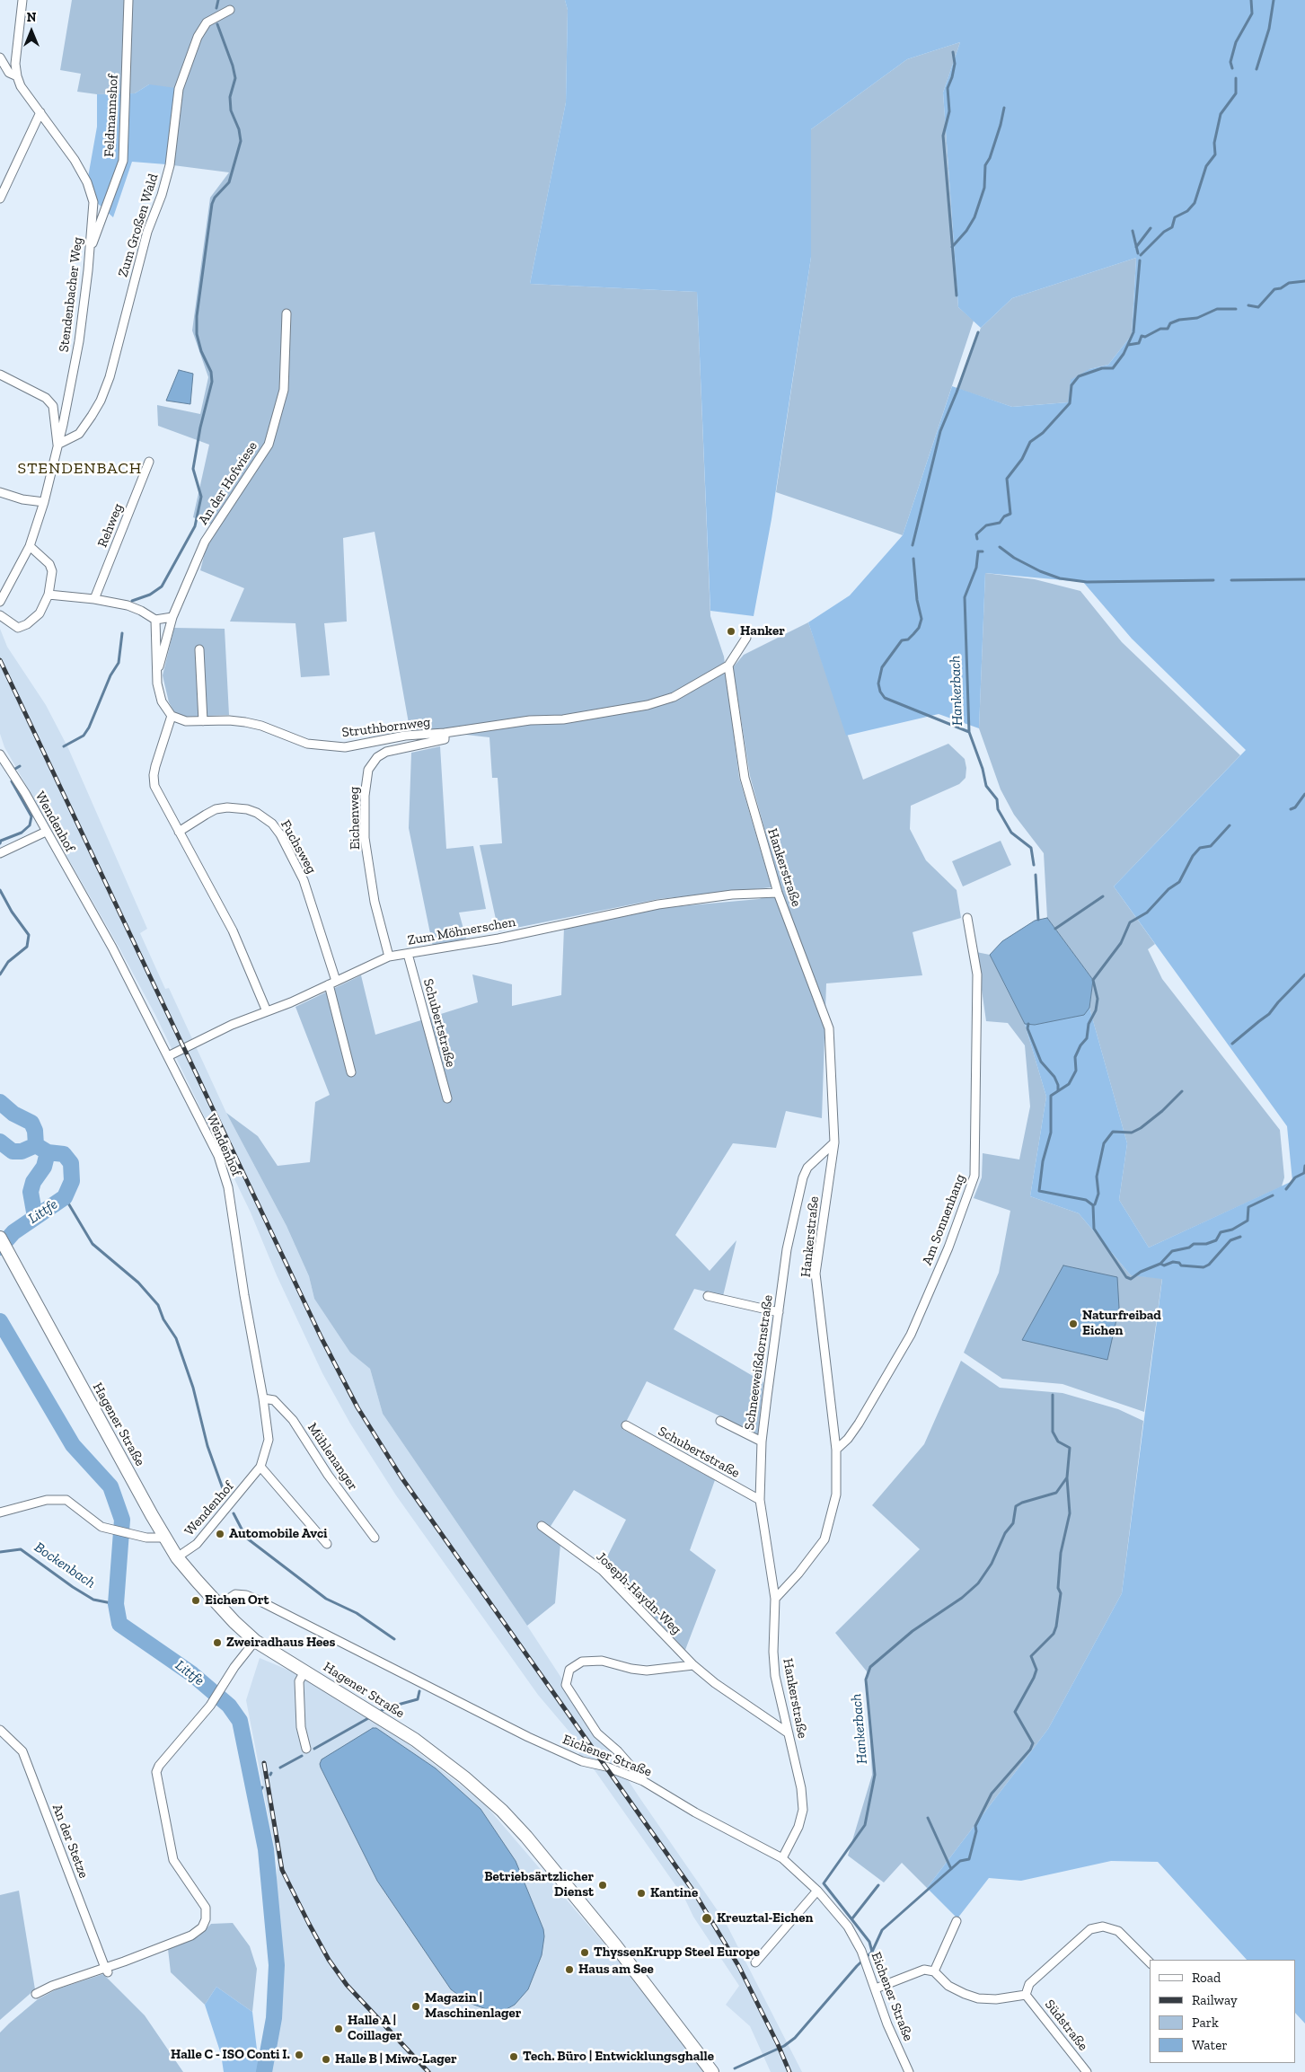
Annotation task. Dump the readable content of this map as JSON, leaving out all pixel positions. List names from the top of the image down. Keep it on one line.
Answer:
{"streets":{"main road":["Hagener Straße"],"street":["Feldmannshof","Zum Großen Wald","Stendenbacher Weg","An der Hofwiese","Rehweg","Struthbornweg","Eichenweg","Wendenhof","Fuchsweg","Hankerstraße","Zum Möhnerschen","Schubertstraße","Am Sonnenhang","Schneeweißdornstraße","Mühlenanger","Joseph-Haydn-Weg","Eichener Straße","An der Stetze","Südstraße"]},"crossings":[["Feldmannshof","Stendenbacher Weg"],["Zum Großen Wald","Stendenbacher Weg"],["Struthbornweg","Eichenweg"],["Struthbornweg","Hankerstraße"],["Eichenweg","Zum Möhnerschen"],["Wendenhof","Zum Möhnerschen"],["Wendenhof","Hagener Straße"],["Wendenhof","Mühlenanger"],["Fuchsweg","Zum Möhnerschen"],["Hankerstraße","Zum Möhnerschen"],["Hankerstraße","Am Sonnenhang"],["Hankerstraße","Schneeweißdornstraße"],["Hankerstraße","Joseph-Haydn-Weg"],["Hankerstraße","Eichener Straße"],["Zum Möhnerschen","Schubertstraße"],["Schubertstraße","Schneeweißdornstraße"],["Hagener Straße","Eichener Straße"]],"districts":["STENDENBACH"],"water":["Hankerbach","Littfe","Bockenbach"],"places":["Hanker","Naturfreibad Eichen","Automobile Avci","Eichen Ort","Zweiradhaus Hees","Betriebsärtzlicher Dienst","Kantine","Kreuztal-Eichen","ThyssenKrupp Steel Europe","Haus am See","Magazin | Maschinenlager","Halle A | Coillager","Halle C - ISO Conti I.","Tech. Büro | Entwicklungsghalle","Halle B | Miwo-Lager"],"legend":["Road","Railway","Park","Water"],"north":"top"}
